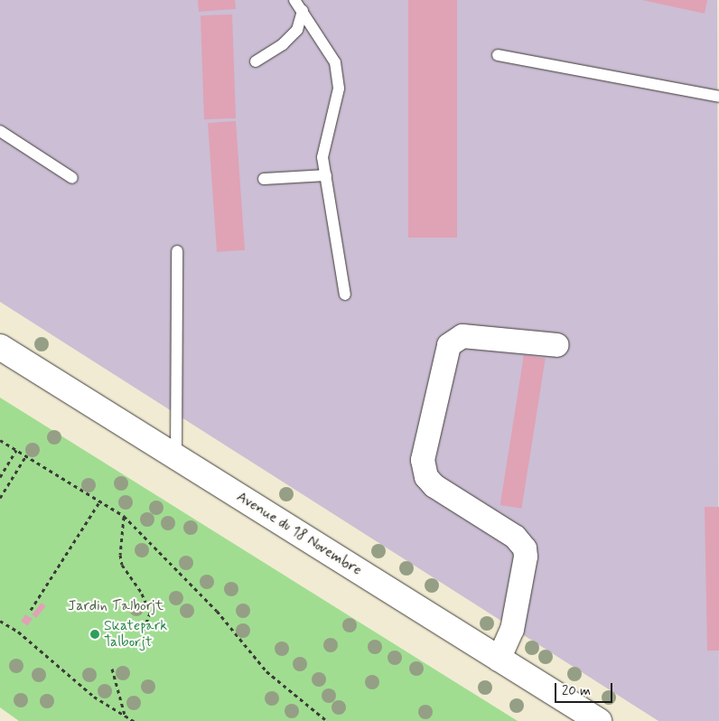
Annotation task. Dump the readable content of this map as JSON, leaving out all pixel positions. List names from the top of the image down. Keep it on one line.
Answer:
{"streets":{"street":["Avenue du 18 Novembre"]},"parks":["Jardin Talborjt"],"places":["Skatepark Talborjt"],"scale_bar":"20 m"}
